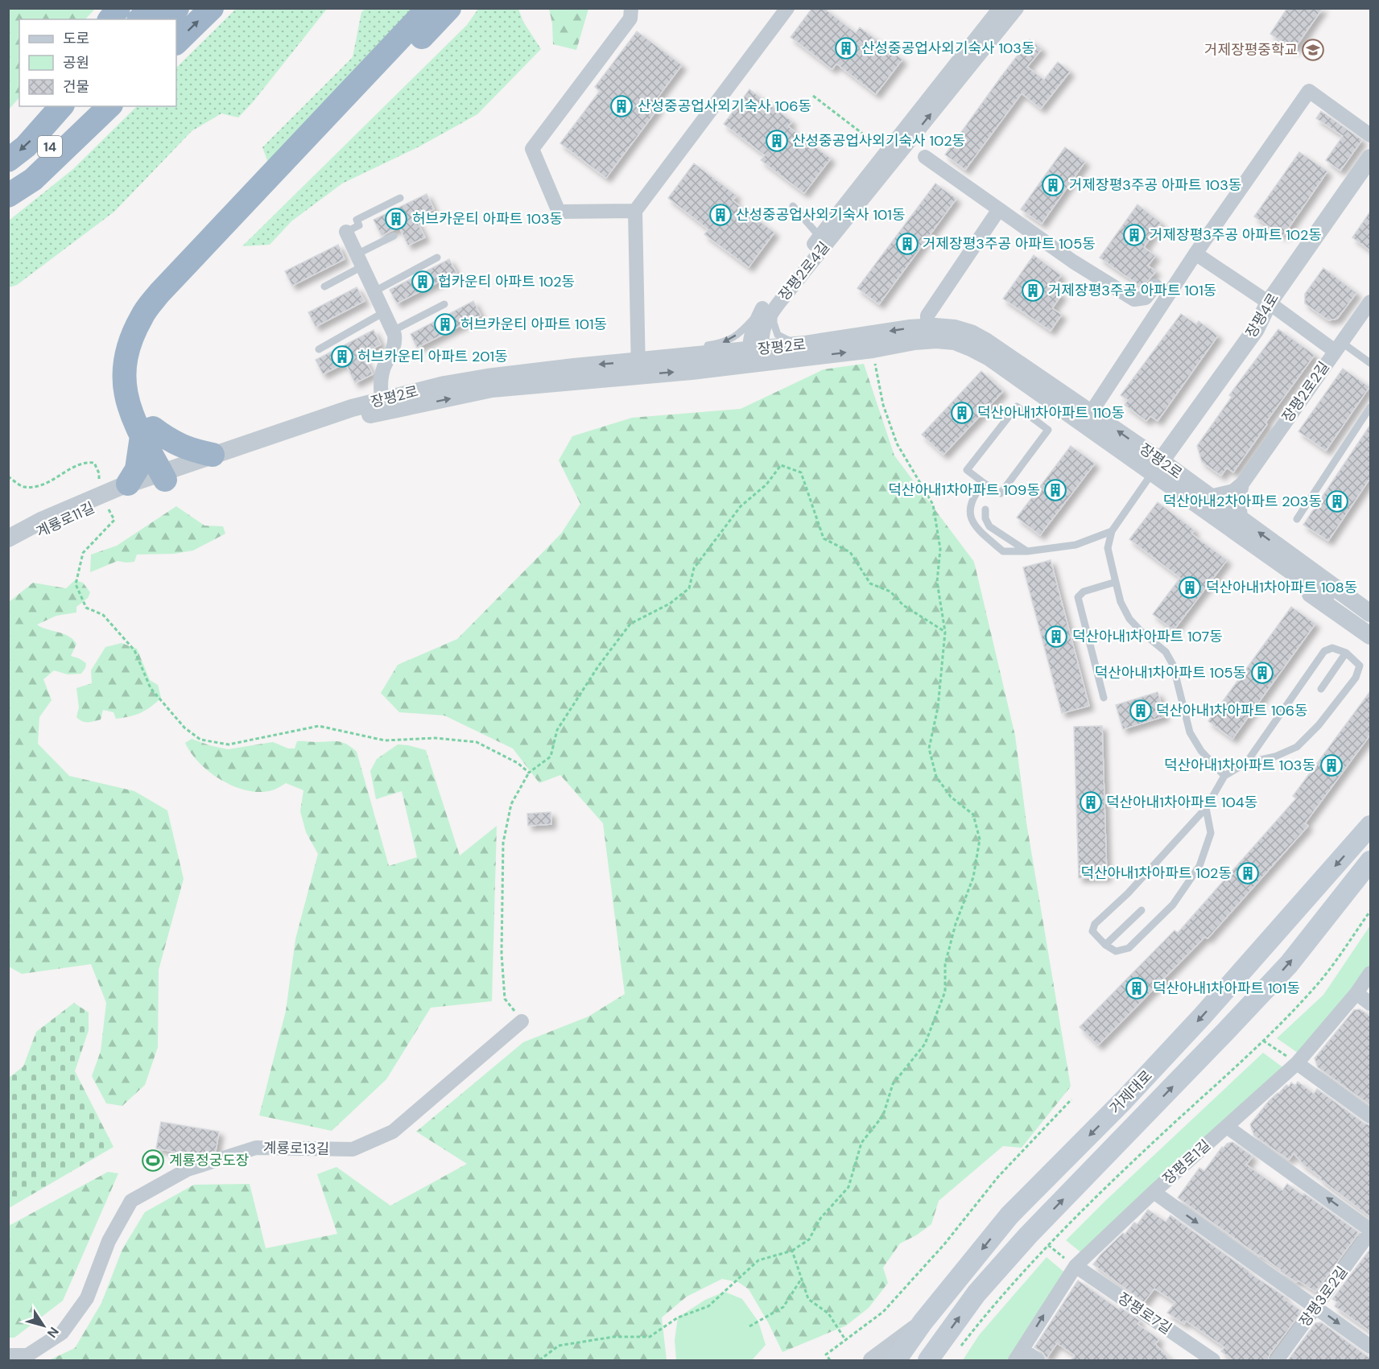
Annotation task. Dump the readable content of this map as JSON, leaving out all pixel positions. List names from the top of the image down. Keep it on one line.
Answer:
{"streets":{"highway":["14"],"main road":["거제대로"],"street":["장평2로4길","장평4로","장평2로","장평2로2길","계룡로11길","계룡로13길","장평로1길","장평3로2길","장평로7길"]},"crossings":[["장평2로4길","장평2로"],["장평4로","장평2로"],["장평2로","계룡로11길"],["장평로1길","장평로7길"]],"places":{"building":["산성중공업사외기숙사 103동","산성중공업사외기숙사 106동","산성중공업사외기숙사 102동","거제장평3주공 아파트 103동","산성중공업사외기숙사 101동","허브카운티 아파트 103동","거제장평3주공 아파트 102동","거제장평3주공 아파트 105동","헙카운티 아파트 102동","거제장평3주공 아파트 101동","허브카운티 아파트 101동","허브카운티 아파트 201동","덕산아내1차아파트 110동","덕산아내1차아파트 109동","덕산아내2차아파트 203동","덕산아내1차아파트 108동","덕산아내1차아파트 107동","덕산아내1차아파트 105동","덕산아내1차아파트 106동","덕산아내1차아파트 103동","덕산아내1차아파트 104동","덕산아내1차아파트 102동","덕산아내1차아파트 101동"],"school or university":["거제장평중학교"],"sports":["계룡정궁도장"]},"legend":["도로","공원","건물"],"north":"bottom right"}
